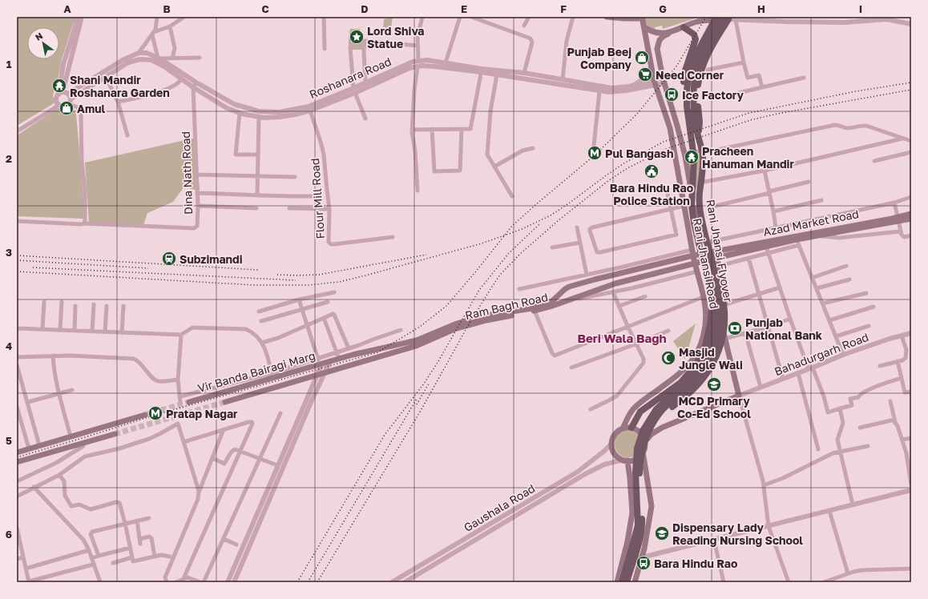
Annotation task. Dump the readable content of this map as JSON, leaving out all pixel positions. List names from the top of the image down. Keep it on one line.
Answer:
{"streets":{"main road":["Azad Market Road","Rani Jhansi Flyover","Rani Jhansi Road","Ram Bagh Road","Vir Banda Bairagi Marg"],"street":["Roshanara Road","Dina Nath Road","Flour Mill Road","Bahadurgarh Road","Gaushala Road"]},"crossings":[["Roshanara Road","Dina Nath Road"],["Roshanara Road","Flour Mill Road"],["Roshanara Road","Rani Jhansi Road"],["Azad Market Road","Rani Jhansi Road"],["Azad Market Road","Ram Bagh Road"],["Rani Jhansi Road","Ram Bagh Road"],["Rani Jhansi Road","Bahadurgarh Road"],["Rani Jhansi Road","Gaushala Road"],["Ram Bagh Road","Vir Banda Bairagi Marg"]],"districts":["Beri Wala Bagh"],"places":{"place":["Lord Shiva Statue"],"shop":["Punjab Beej Company","Amul"],"supermarket":["Need Corner"],"temple":["Shani Mandir Roshanara Garden","Pracheen Hanuman Mandir"],"bus stop":["Ice Factory","Bara Hindu Rao"],"metro station":["Pul Bangash","Pratap Nagar"],"public building":["Bara Hindu Rao Police Station"],"station":["Subzimandi"],"bank":["Punjab National Bank"],"mosque":["Masjid Jungle Wali"],"school or university":["MCD Primary Co-Ed School","Dispensary Lady Reading Nursing School"]},"north":"top left","grid":{"columns":["A","B","C","D","E","F","G","H","I"],"rows":["1","2","3","4","5","6"]}}
